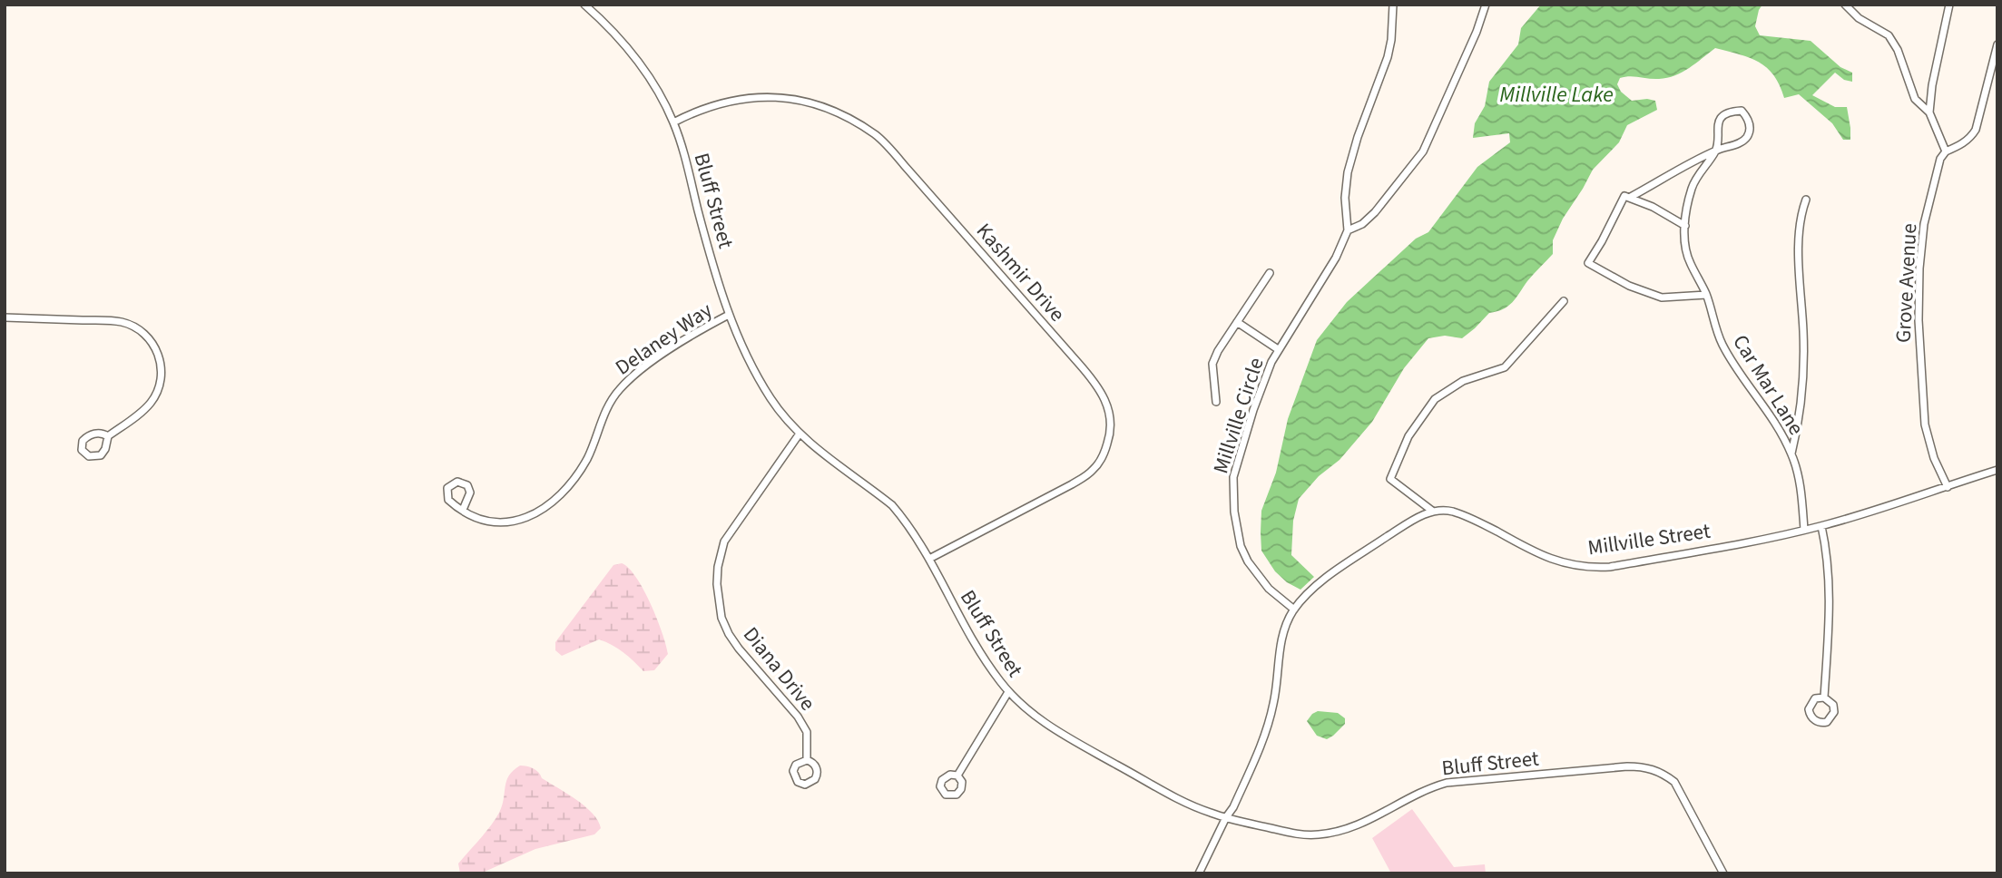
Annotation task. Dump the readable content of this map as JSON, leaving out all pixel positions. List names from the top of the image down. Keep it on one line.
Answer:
{"streets":{"street":["Bluff Street","Kashmir Drive","Grove Avenue","Delaney Way","Car Mar Lane","Millville Circle","Millville Street","Diana Drive"]},"crossings":[["Bluff Street","Kashmir Drive"],["Bluff Street","Delaney Way"],["Bluff Street","Diana Drive"],["Grove Avenue","Millville Street"],["Car Mar Lane","Millville Street"]],"water":["Millville Lake"]}
